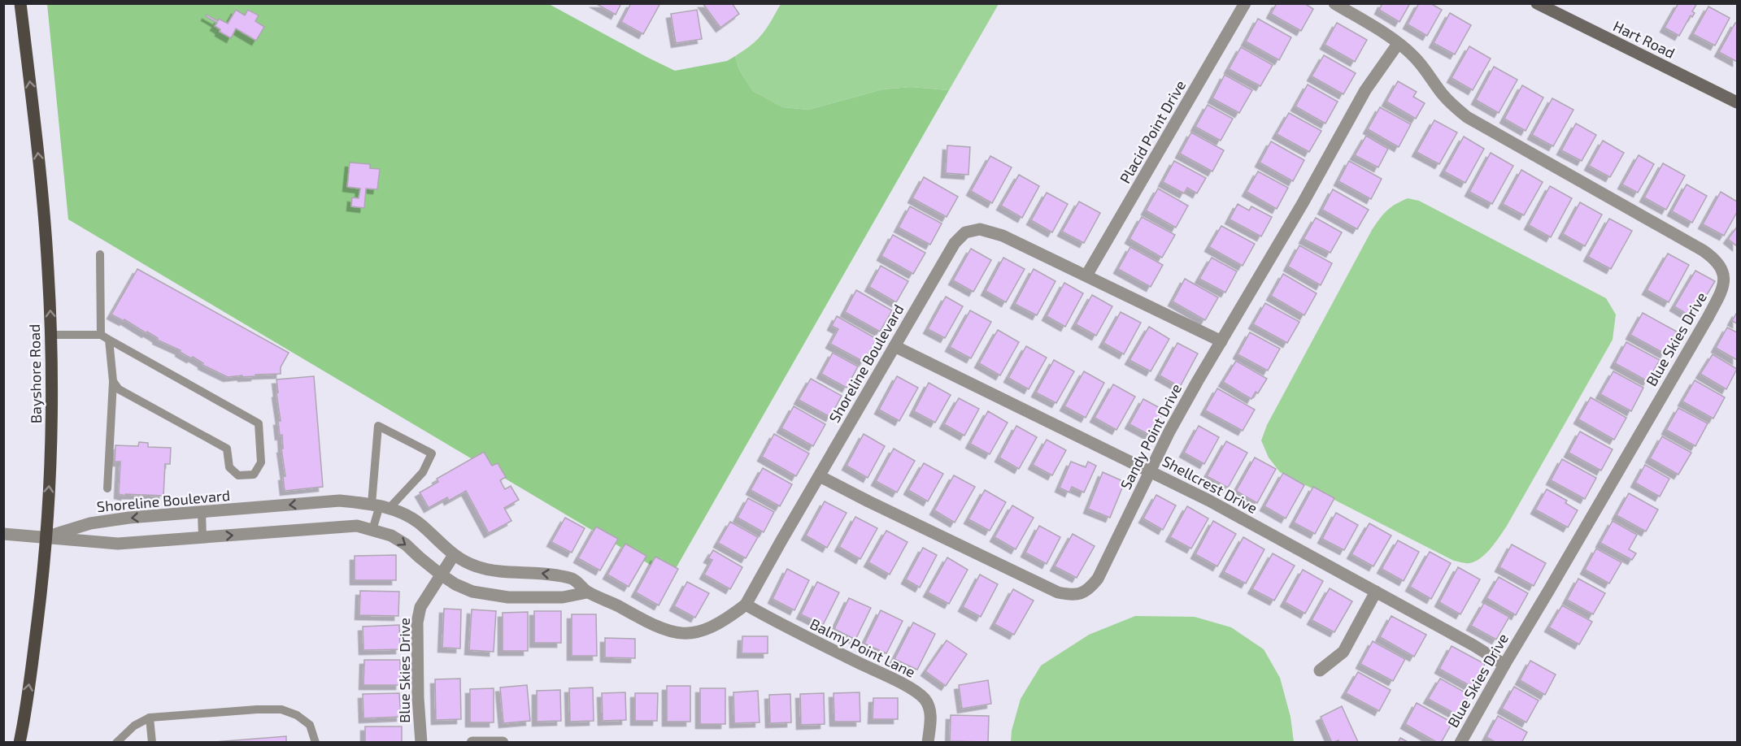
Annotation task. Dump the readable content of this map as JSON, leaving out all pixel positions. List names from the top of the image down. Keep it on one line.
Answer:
{"streets":{"main road":["Bayshore Road"],"street":["Hart Road","Placid Point Drive","Blue Skies Drive","Shoreline Boulevard","Sandy Point Drive","Shellcrest Drive","Balmy Point Lane"]},"crossings":[["Placid Point Drive","Shoreline Boulevard"],["Blue Skies Drive","Shoreline Boulevard"],["Blue Skies Drive","Sandy Point Drive"],["Blue Skies Drive","Shellcrest Drive"],["Shoreline Boulevard","Bayshore Road"],["Shoreline Boulevard","Sandy Point Drive"],["Shoreline Boulevard","Shellcrest Drive"],["Shoreline Boulevard","Balmy Point Lane"],["Sandy Point Drive","Shellcrest Drive"]],"one_way":["Bayshore Road"]}
